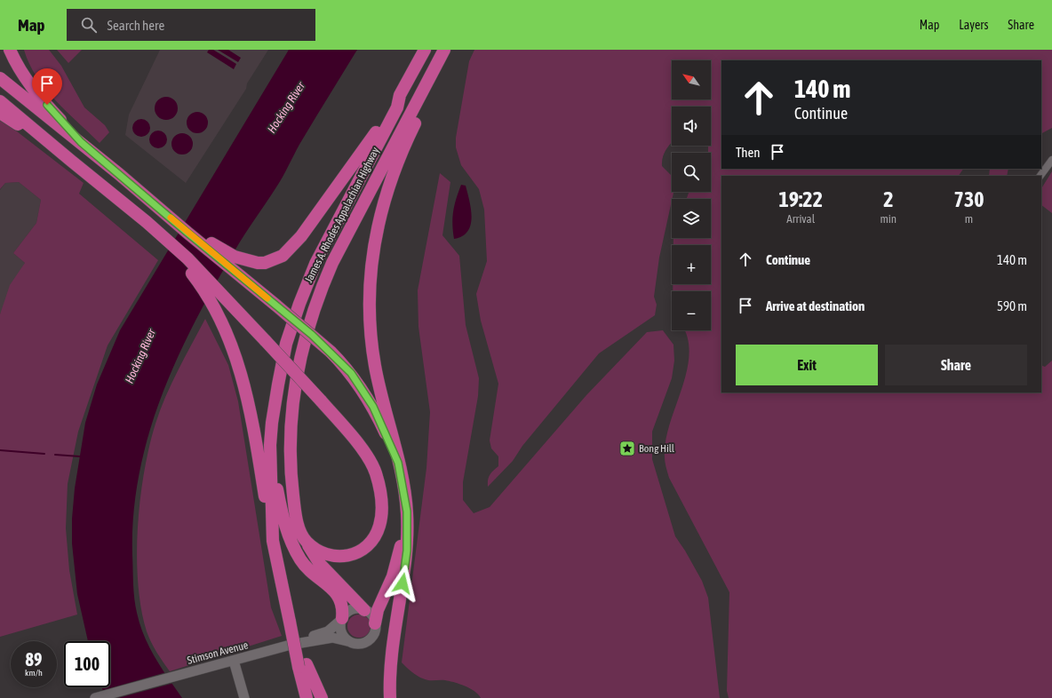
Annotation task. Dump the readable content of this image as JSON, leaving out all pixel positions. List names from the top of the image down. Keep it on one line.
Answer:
{"streets":{"highway":["James A. Rhodes Appalachian Highway"],"main road":["Stimson Avenue"]},"water":["Hocking River"],"places":{"place":["Bong Hill"]},"north":"top left","page":{"header":"Map","search":"Search here","nav":["Map","Layers","Share"],"map_buttons":["+","−"],"turn":["140 m","Continue"],"then":"Then","eta":["19:22","Arrival","2","min","730","m"],"list":[{"name":"Continue","value":"140 m"},{"name":"Arrive at destination","value":"590 m"}],"buttons":["Exit","Share"],"speed":"89 km/h","limit":"100"}}
